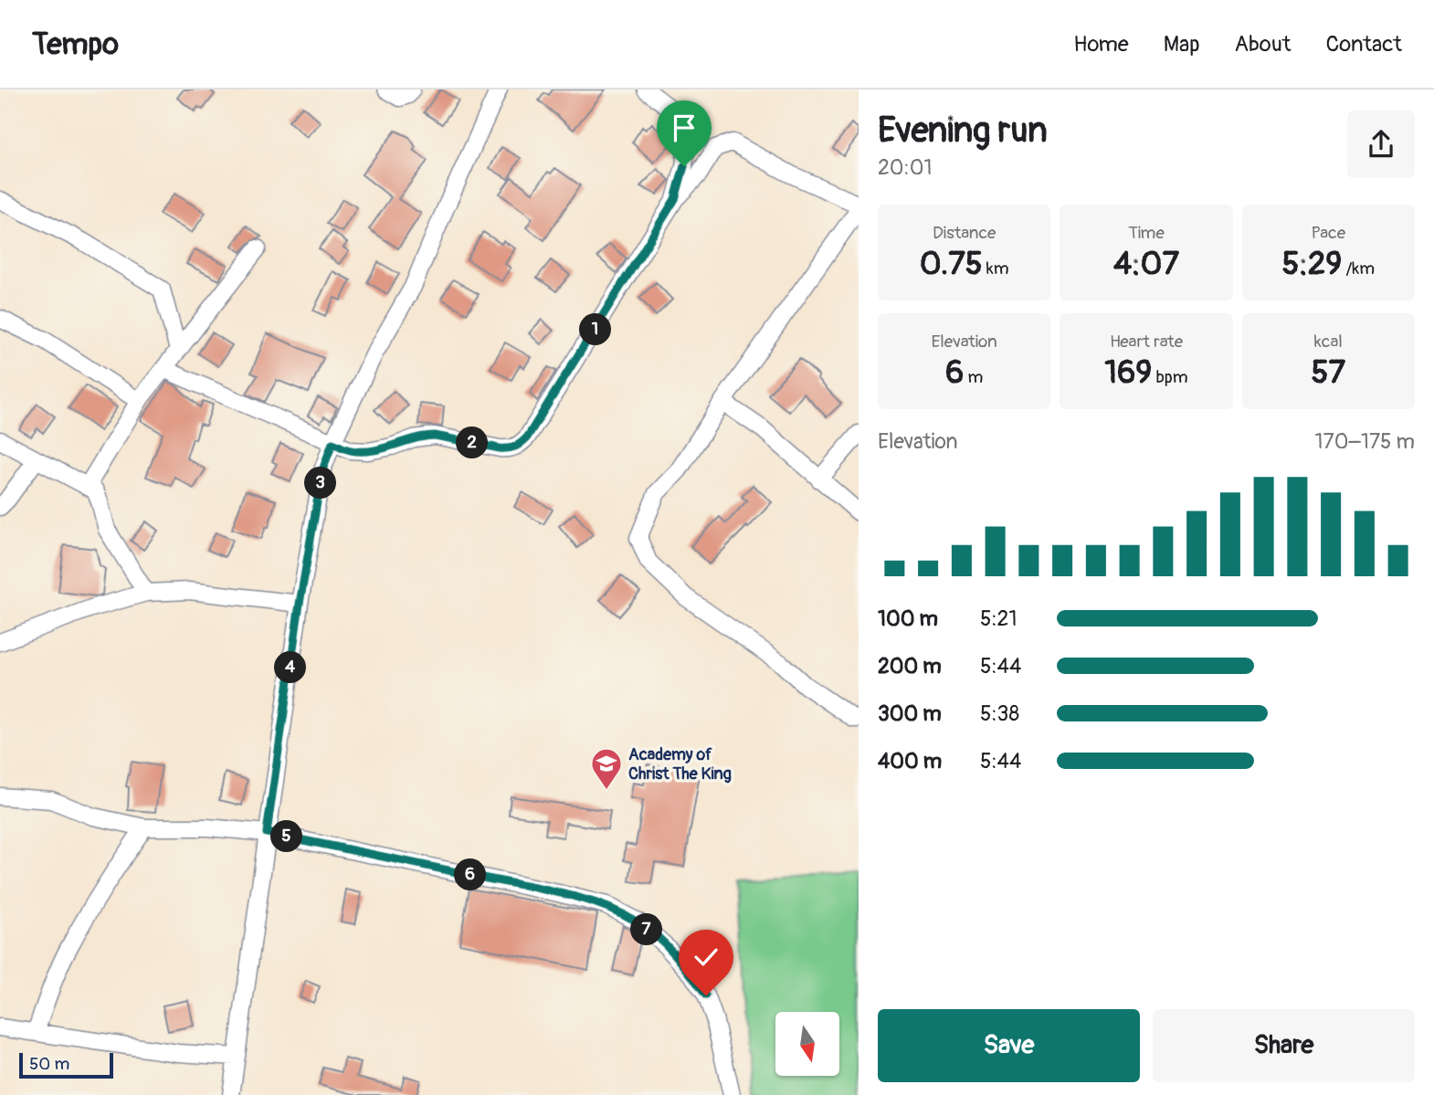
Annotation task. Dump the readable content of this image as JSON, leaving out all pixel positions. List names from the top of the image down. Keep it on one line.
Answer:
{"places":{"school or university":["Academy of Christ The King"]},"scale_bar":"50 m","north":"bottom","page":{"header":"Tempo","nav":["Home","Map","About","Contact"],"heading":["Evening run","20:01"],"stats":[["Distance","0.75 km"],["Time","4:07"],["Pace","5:29 /km"],["Elevation","6 m"],["Heart rate","169 bpm"],["kcal","57"]],"pins":["1","2","3","4","5","6","7"],"chart":["Elevation","170–175 m"],"list":[{"name":"100 m","note":"5:21"},{"name":"200 m","note":"5:44"},{"name":"300 m","note":"5:38"},{"name":"400 m","note":"5:44"}],"buttons":["Save","Share"],"scale":"50 m"}}
